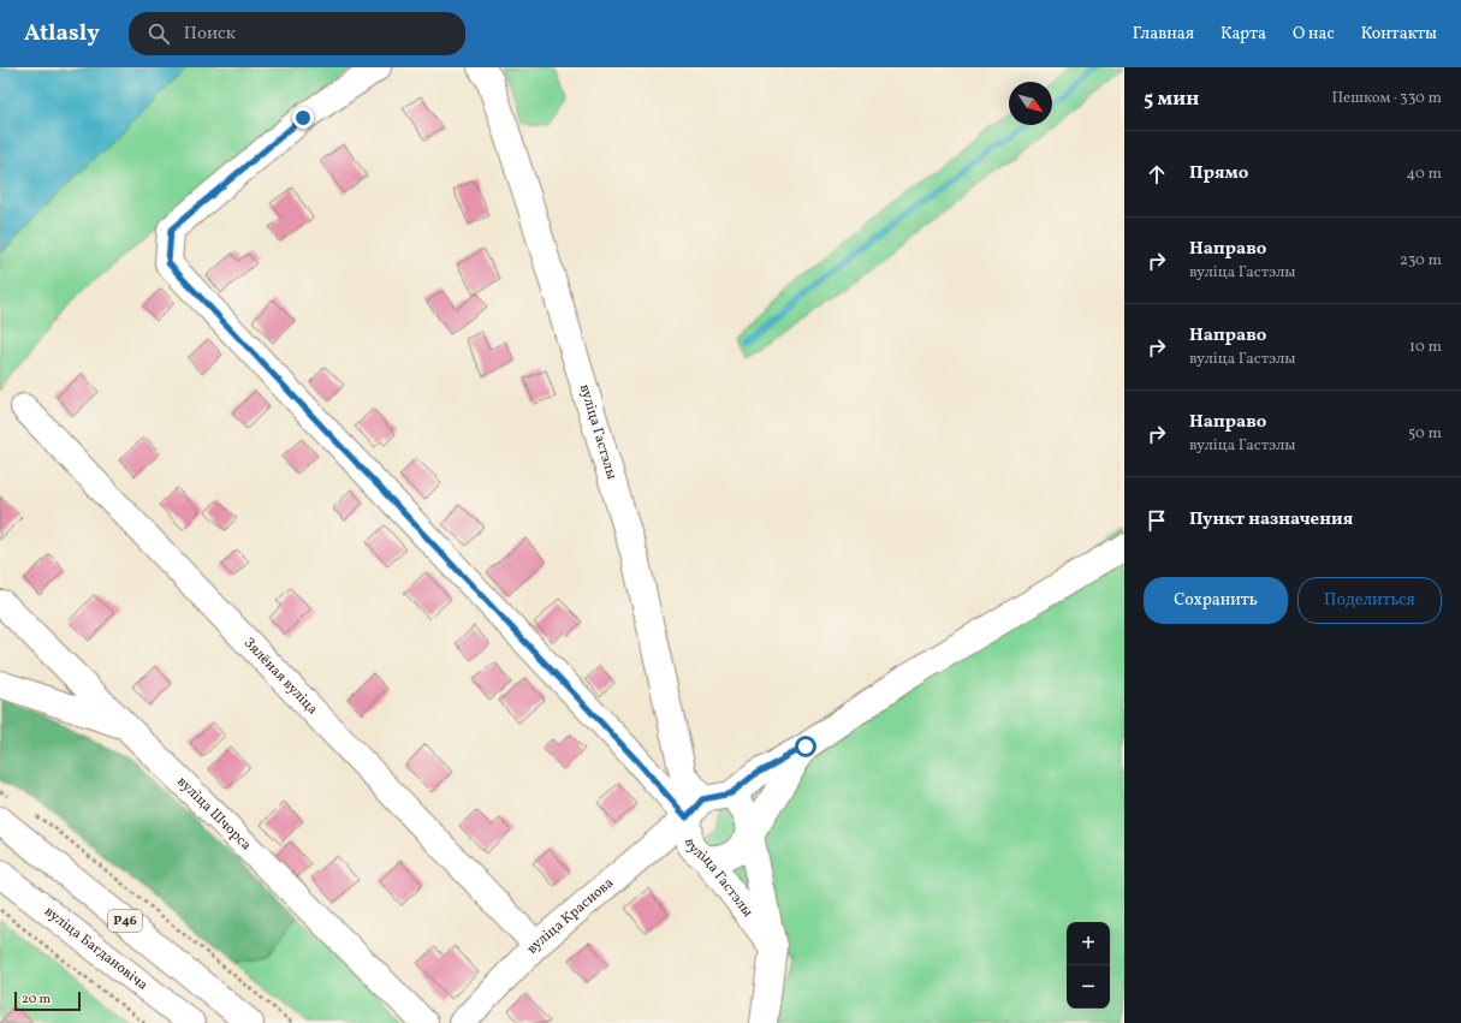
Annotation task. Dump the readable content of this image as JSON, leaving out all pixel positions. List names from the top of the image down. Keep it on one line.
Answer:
{"streets":{"street":["вуліца Гастэлы","Зялёная вуліца","вуліца Шчорса","вуліца Краснова","Р46","вуліца Багдановіча"]},"crossings":[["вуліца Гастэлы","вуліца Краснова"],["Зялёная вуліца","вуліца Краснова"]],"scale_bar":"20 m","north":"bottom right","page":{"header":"Atlasly","search":"Поиск","nav":["Главная","Карта","О нас","Контакты"],"heading":["5 мин","Пешком · 330 m"],"list":[["Прямо","40 m"],["Направо","вуліца Гастэлы","230 m"],["Направо","вуліца Гастэлы","10 m"],["Направо","вуліца Гастэлы","50 m"],"Пункт назначения"],"buttons":["Сохранить","Поделиться"],"map_buttons":["+","−"],"scale":"20 m"}}
